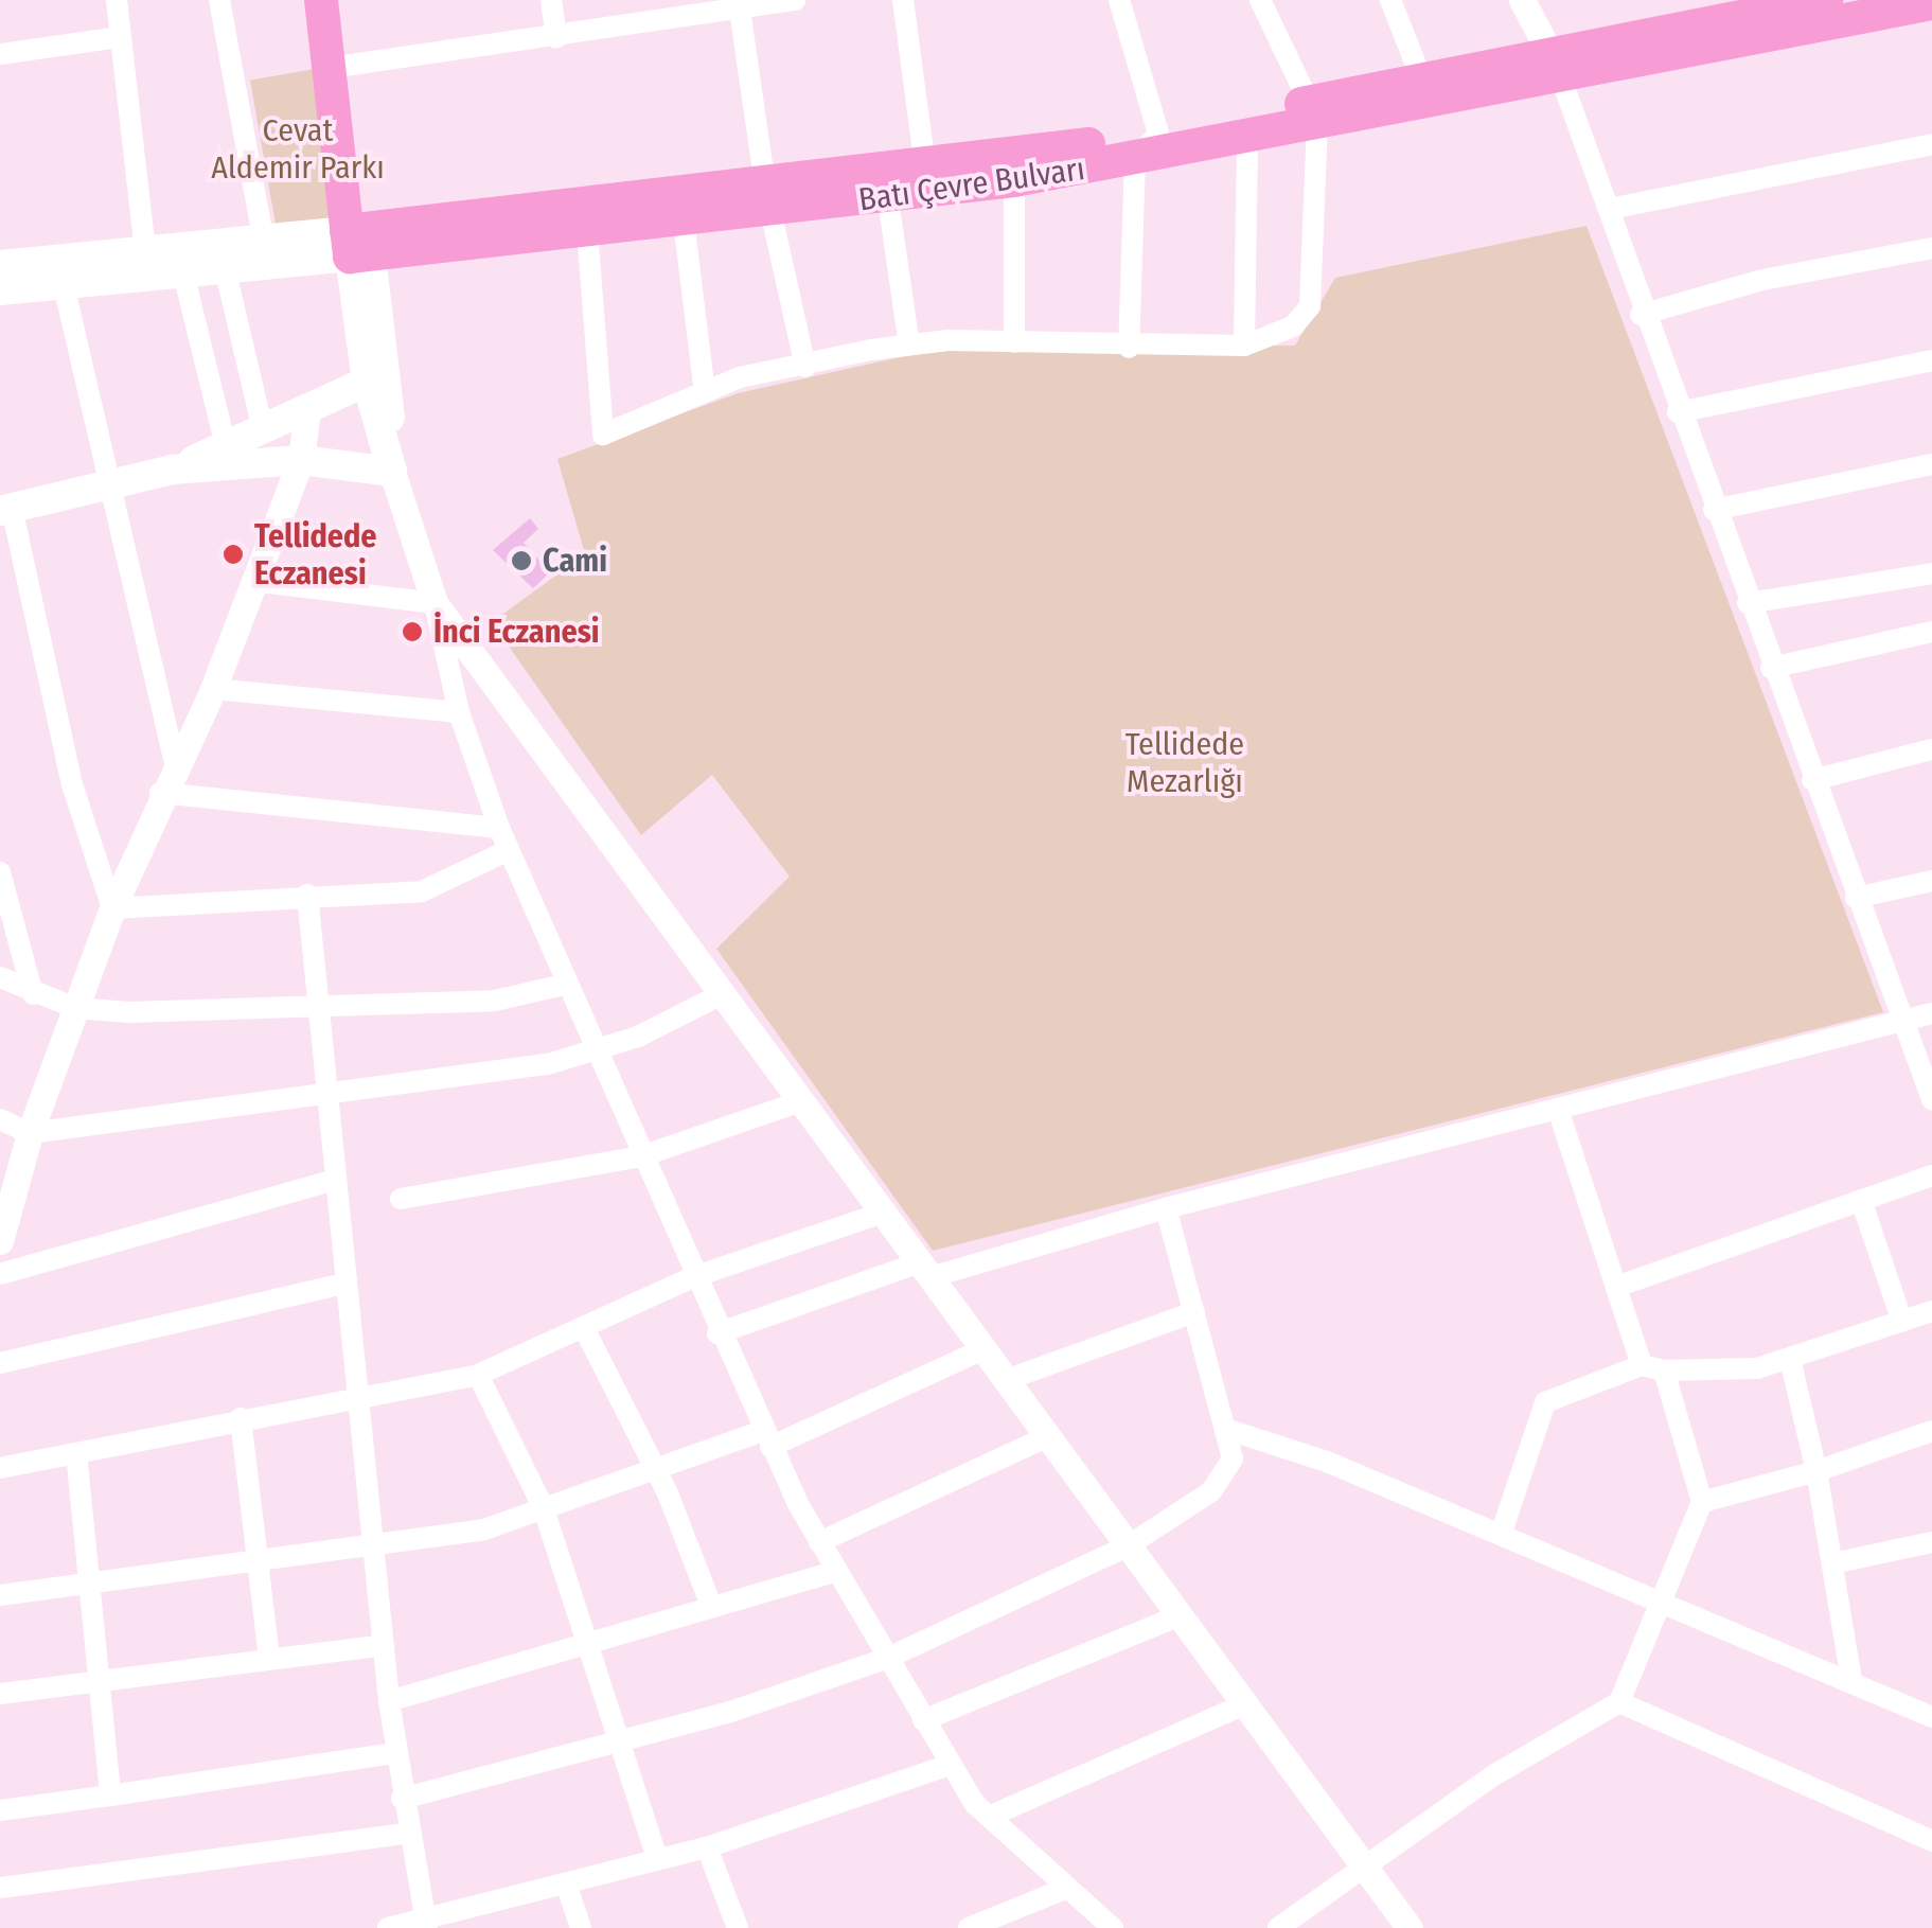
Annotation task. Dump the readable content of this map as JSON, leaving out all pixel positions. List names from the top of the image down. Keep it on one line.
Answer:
{"streets":{"main road":["Batı Çevre Bulvarı"]},"parks":["Cevat Aldemir Parkı","Tellidede Mezarlığı"],"places":["Tellidede Eczanesi","Cami","İnci Eczanesi"]}
